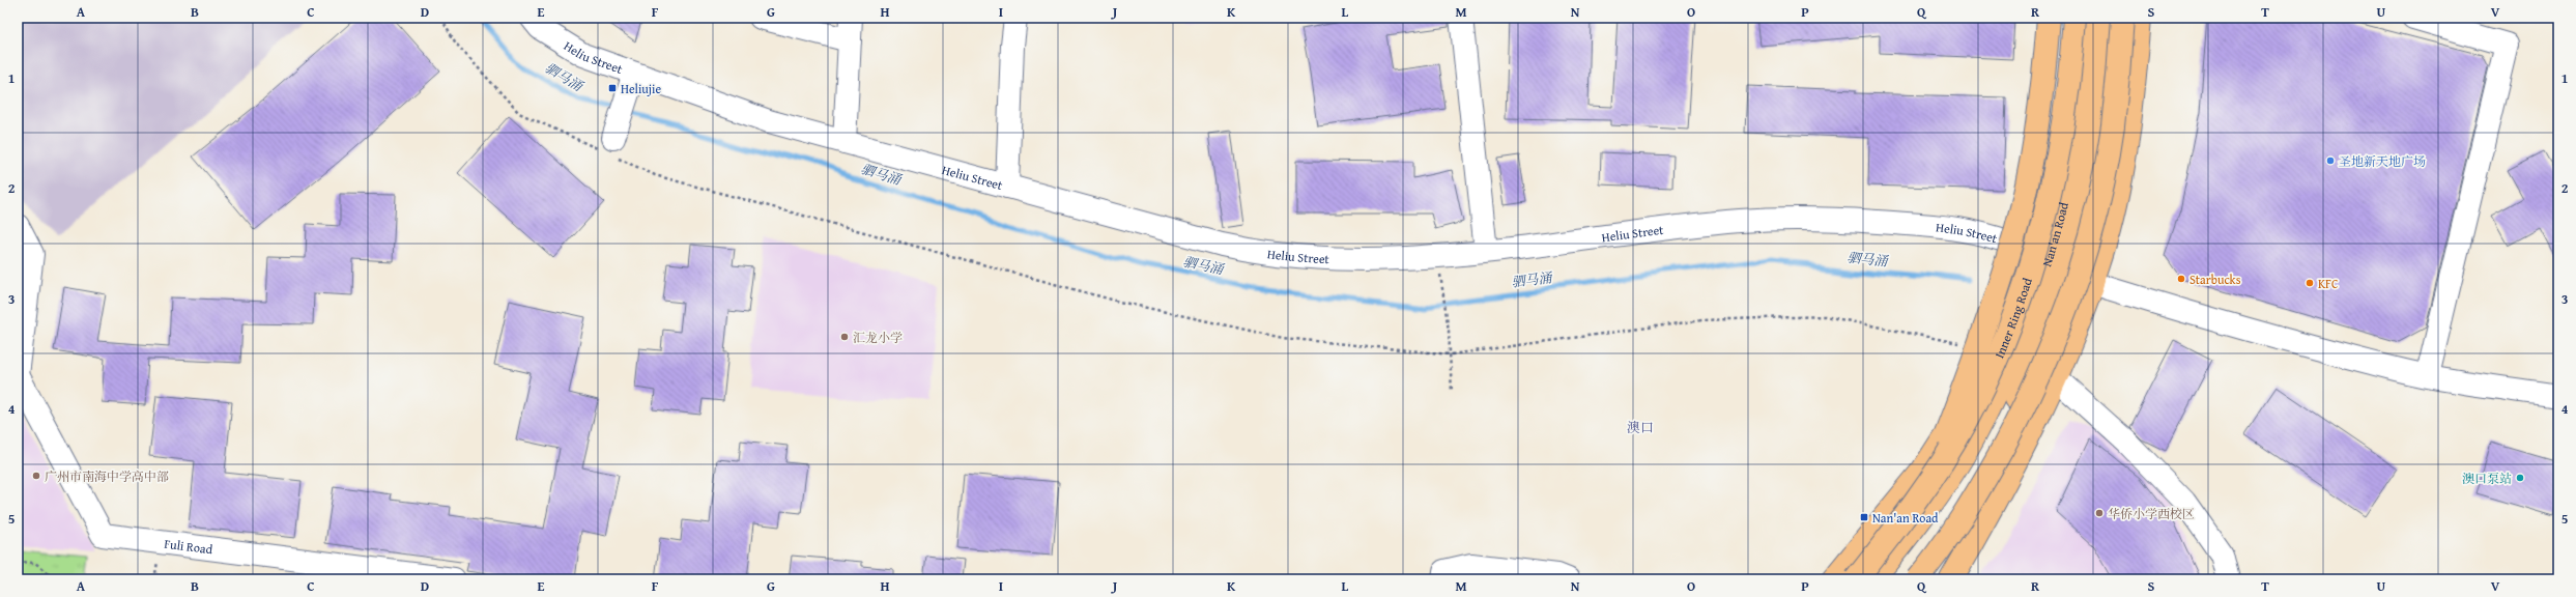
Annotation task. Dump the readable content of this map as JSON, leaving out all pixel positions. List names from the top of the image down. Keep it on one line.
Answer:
{"streets":{"main road":["Nan'an Road","Inner Ring Road"],"street":["Heliu Street","Fuli Road"]},"crossings":[["Heliu Street","Nan'an Road"]],"districts":["澳口"],"water":["驷马涌"],"places":{"transit":["Heliujie","Nan'an Road"],"other":["圣地新天地广场","Starbucks","KFC","汇龙小学","广州市南海中学高中部","澳口泵站","华侨小学西校区"]},"grid":{"columns":["A","B","C","D","E","F","G","H","I","J","K","L","M","N","O","P","Q","R","S","T","U","V"],"rows":["1","2","3","4","5"]}}
